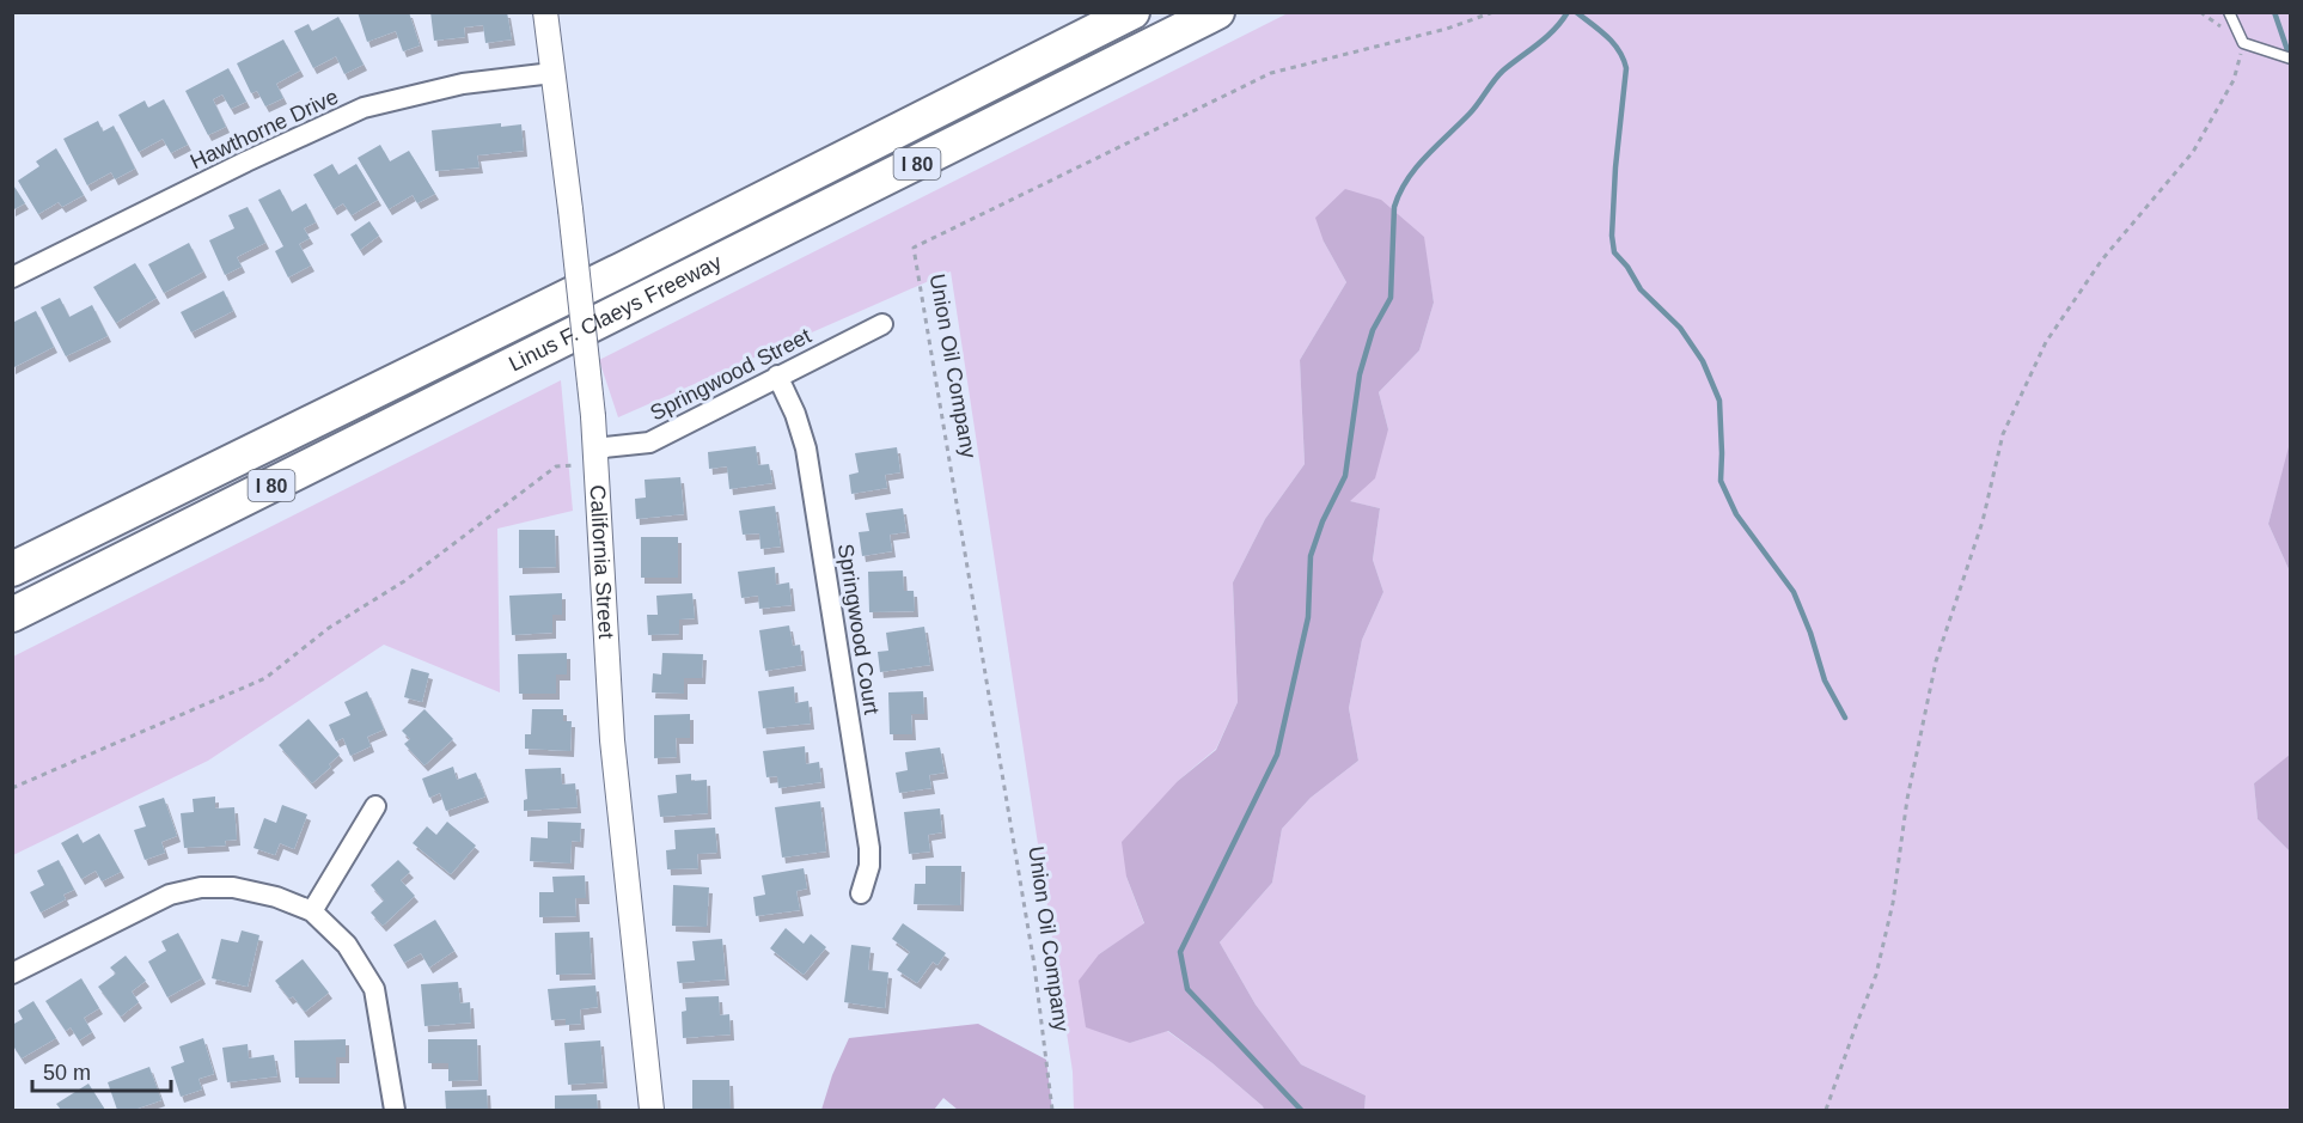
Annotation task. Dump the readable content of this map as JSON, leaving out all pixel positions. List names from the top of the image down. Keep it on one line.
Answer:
{"streets":{"highway":["I 80","Linus F. Claeys Freeway"],"street":["Hawthorne Drive","Springwood Street","California Street","Springwood Court"],"path":["Union Oil Company"]},"crossings":[["Hawthorne Drive","California Street"],["Springwood Street","California Street"],["Springwood Street","Springwood Court"]],"scale_bar":"50 m"}
